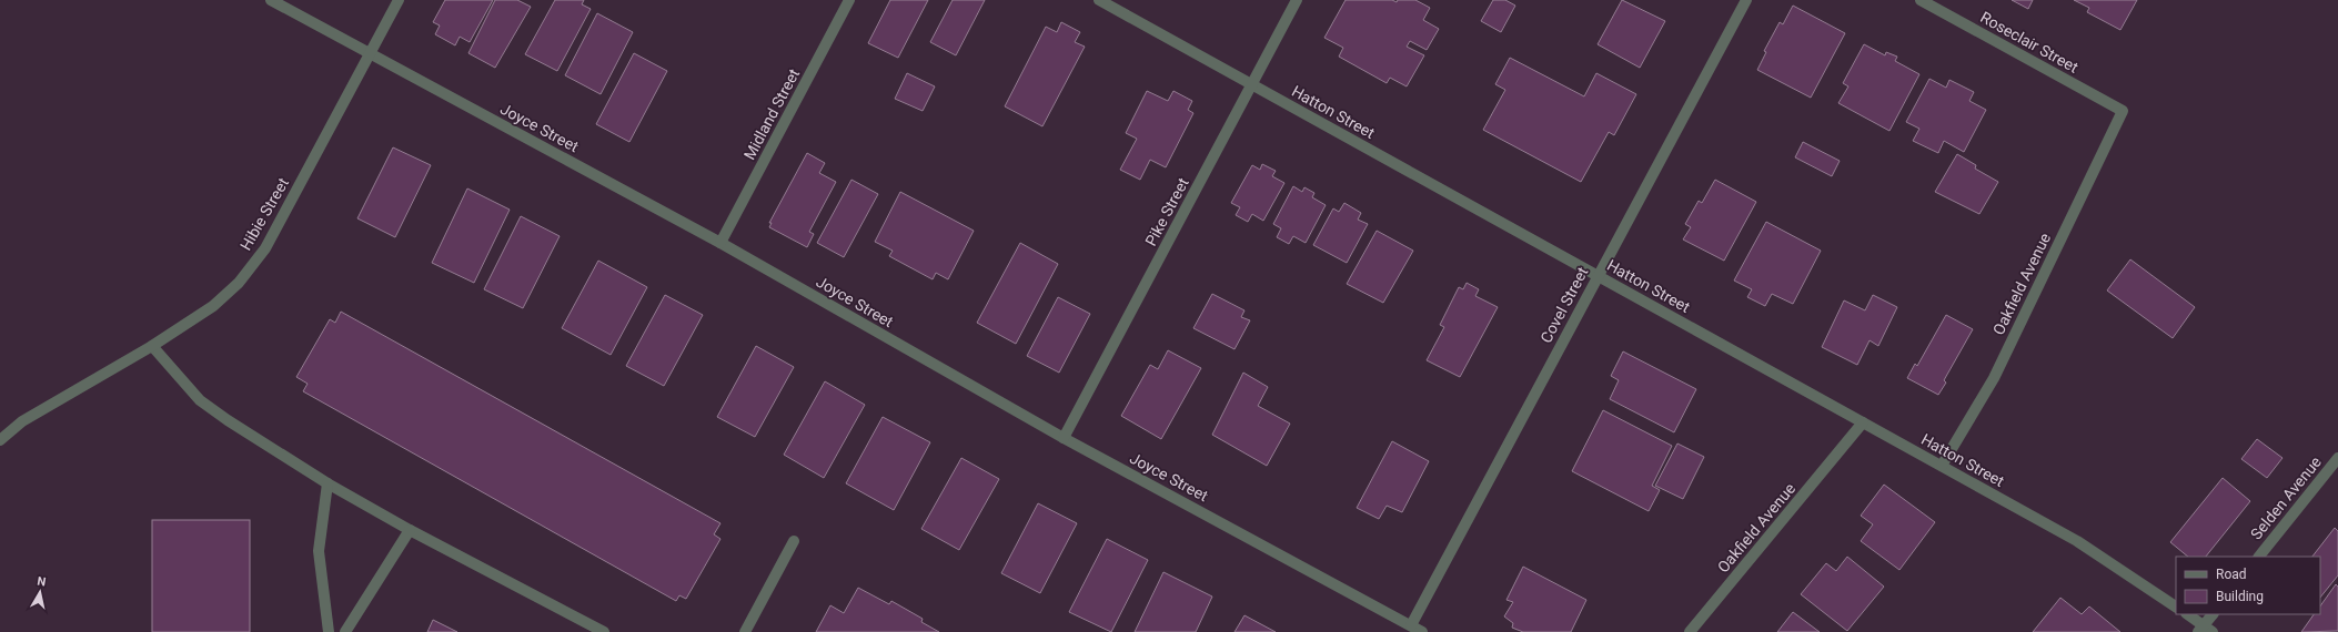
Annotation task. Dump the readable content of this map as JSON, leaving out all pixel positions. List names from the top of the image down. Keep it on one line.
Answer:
{"streets":{"street":["Roseclair Street","Hatton Street","Midland Street","Joyce Street","Pike Street","Hibie Street","Oakfield Avenue","Covel Street","Selden Avenue"]},"crossings":[["Roseclair Street","Oakfield Avenue"],["Hatton Street","Pike Street"],["Hatton Street","Oakfield Avenue"],["Hatton Street","Covel Street"],["Midland Street","Joyce Street"],["Joyce Street","Pike Street"],["Joyce Street","Hibie Street"],["Joyce Street","Covel Street"]],"legend":["Road","Building"],"north":"top"}
